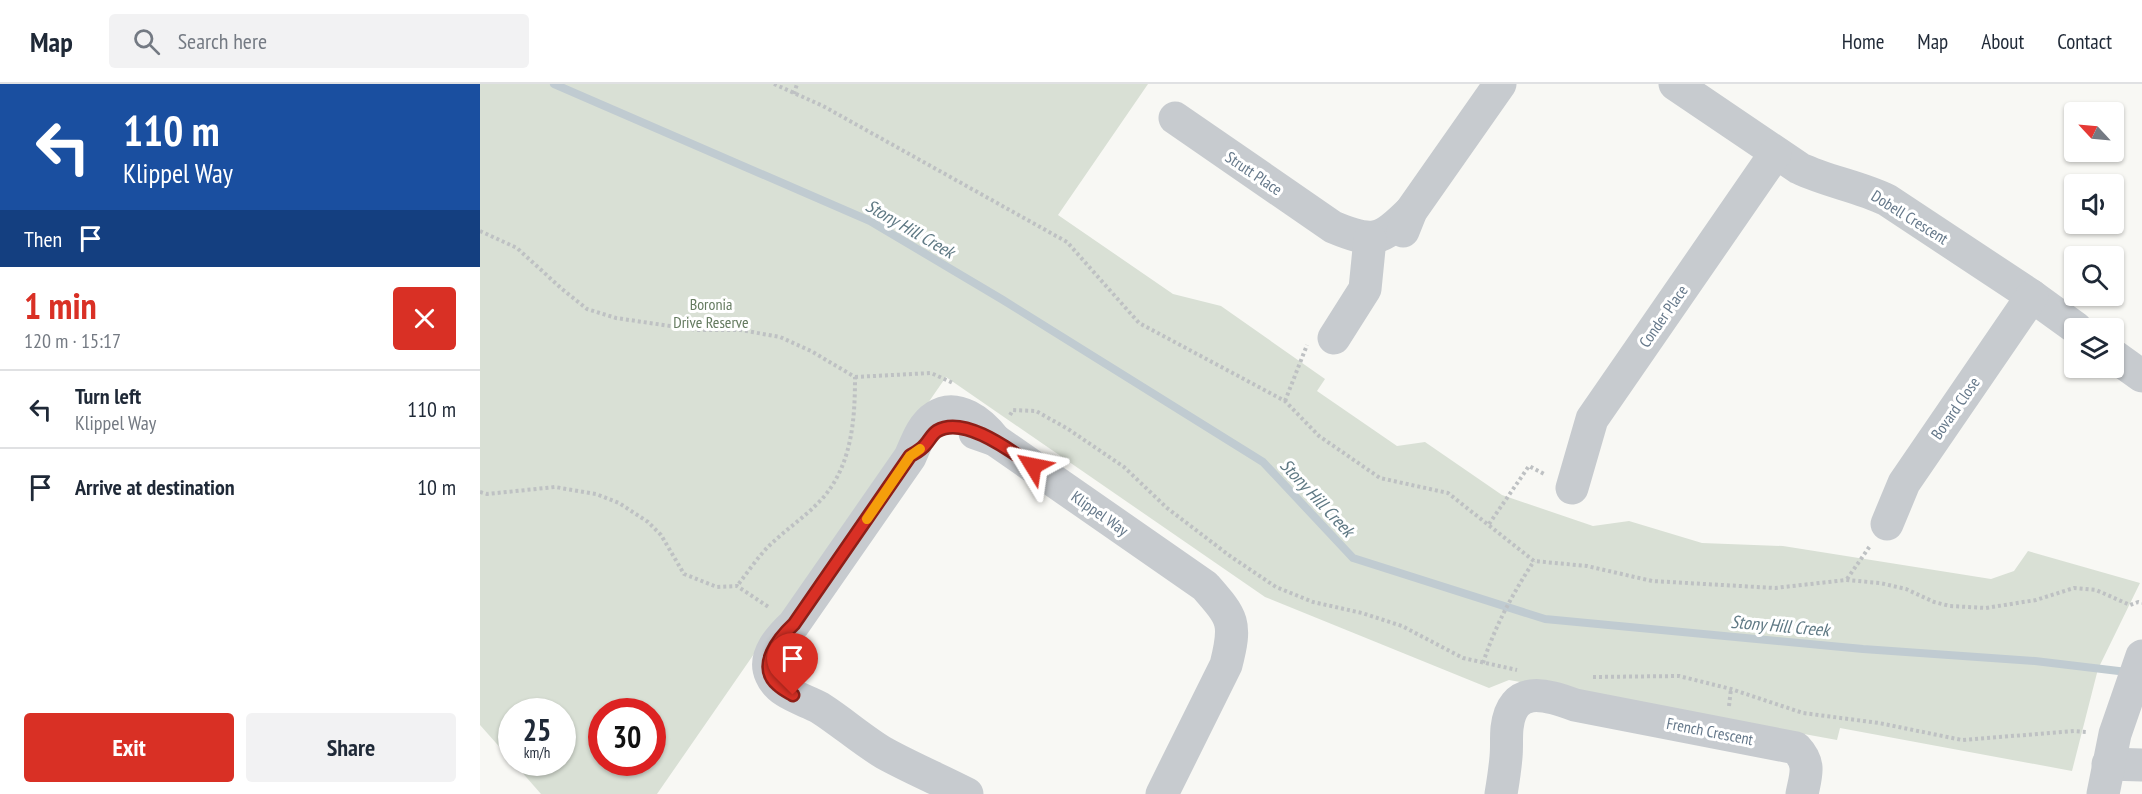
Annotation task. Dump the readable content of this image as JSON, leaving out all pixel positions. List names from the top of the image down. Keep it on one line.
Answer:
{"streets":{"street":["Strutt Place","Dobell Crescent","Conder Place","Bovard Close","Klippel Way","French Crescent"]},"crossings":[["Dobell Crescent","Conder Place"],["Dobell Crescent","Bovard Close"]],"water":["Stony Hill Creek"],"parks":["Boronia Drive Reserve"],"north":"top left","page":{"header":"Map","search":"Search here","nav":["Home","Map","About","Contact"],"turn":["110 m","Klippel Way"],"then":"Then","heading":["1 min","120 m · 15:17"],"list":[{"name":"Turn left","note":"Klippel Way","value":"110 m"},{"name":"Arrive at destination","value":"10 m"}],"speed":"25 km/h","limit":"30","buttons":["Exit","Share"]}}
